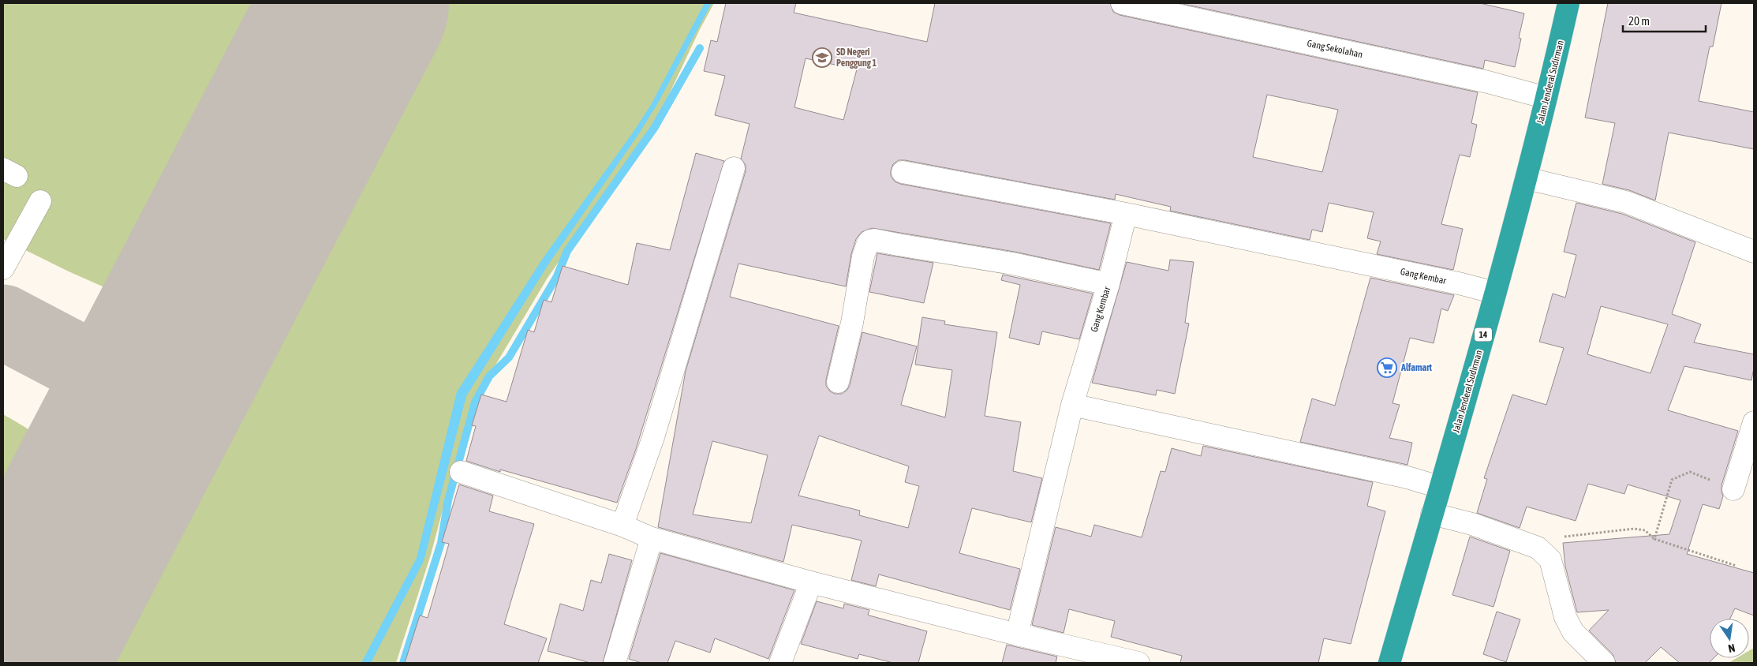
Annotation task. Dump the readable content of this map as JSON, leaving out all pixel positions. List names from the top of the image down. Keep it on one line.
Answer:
{"streets":{"highway":["Jalan Jenderal Sudirman","14"],"street":["Gang Sekolahan","Gang Kembar"]},"crossings":[["Gang Sekolahan","Jalan Jenderal Sudirman"],["Jalan Jenderal Sudirman","Gang Kembar"]],"places":{"school or university":["SD Negeri Penggung 1"],"supermarket":["Alfamart"]},"scale_bar":"20 m","north":"bottom"}
